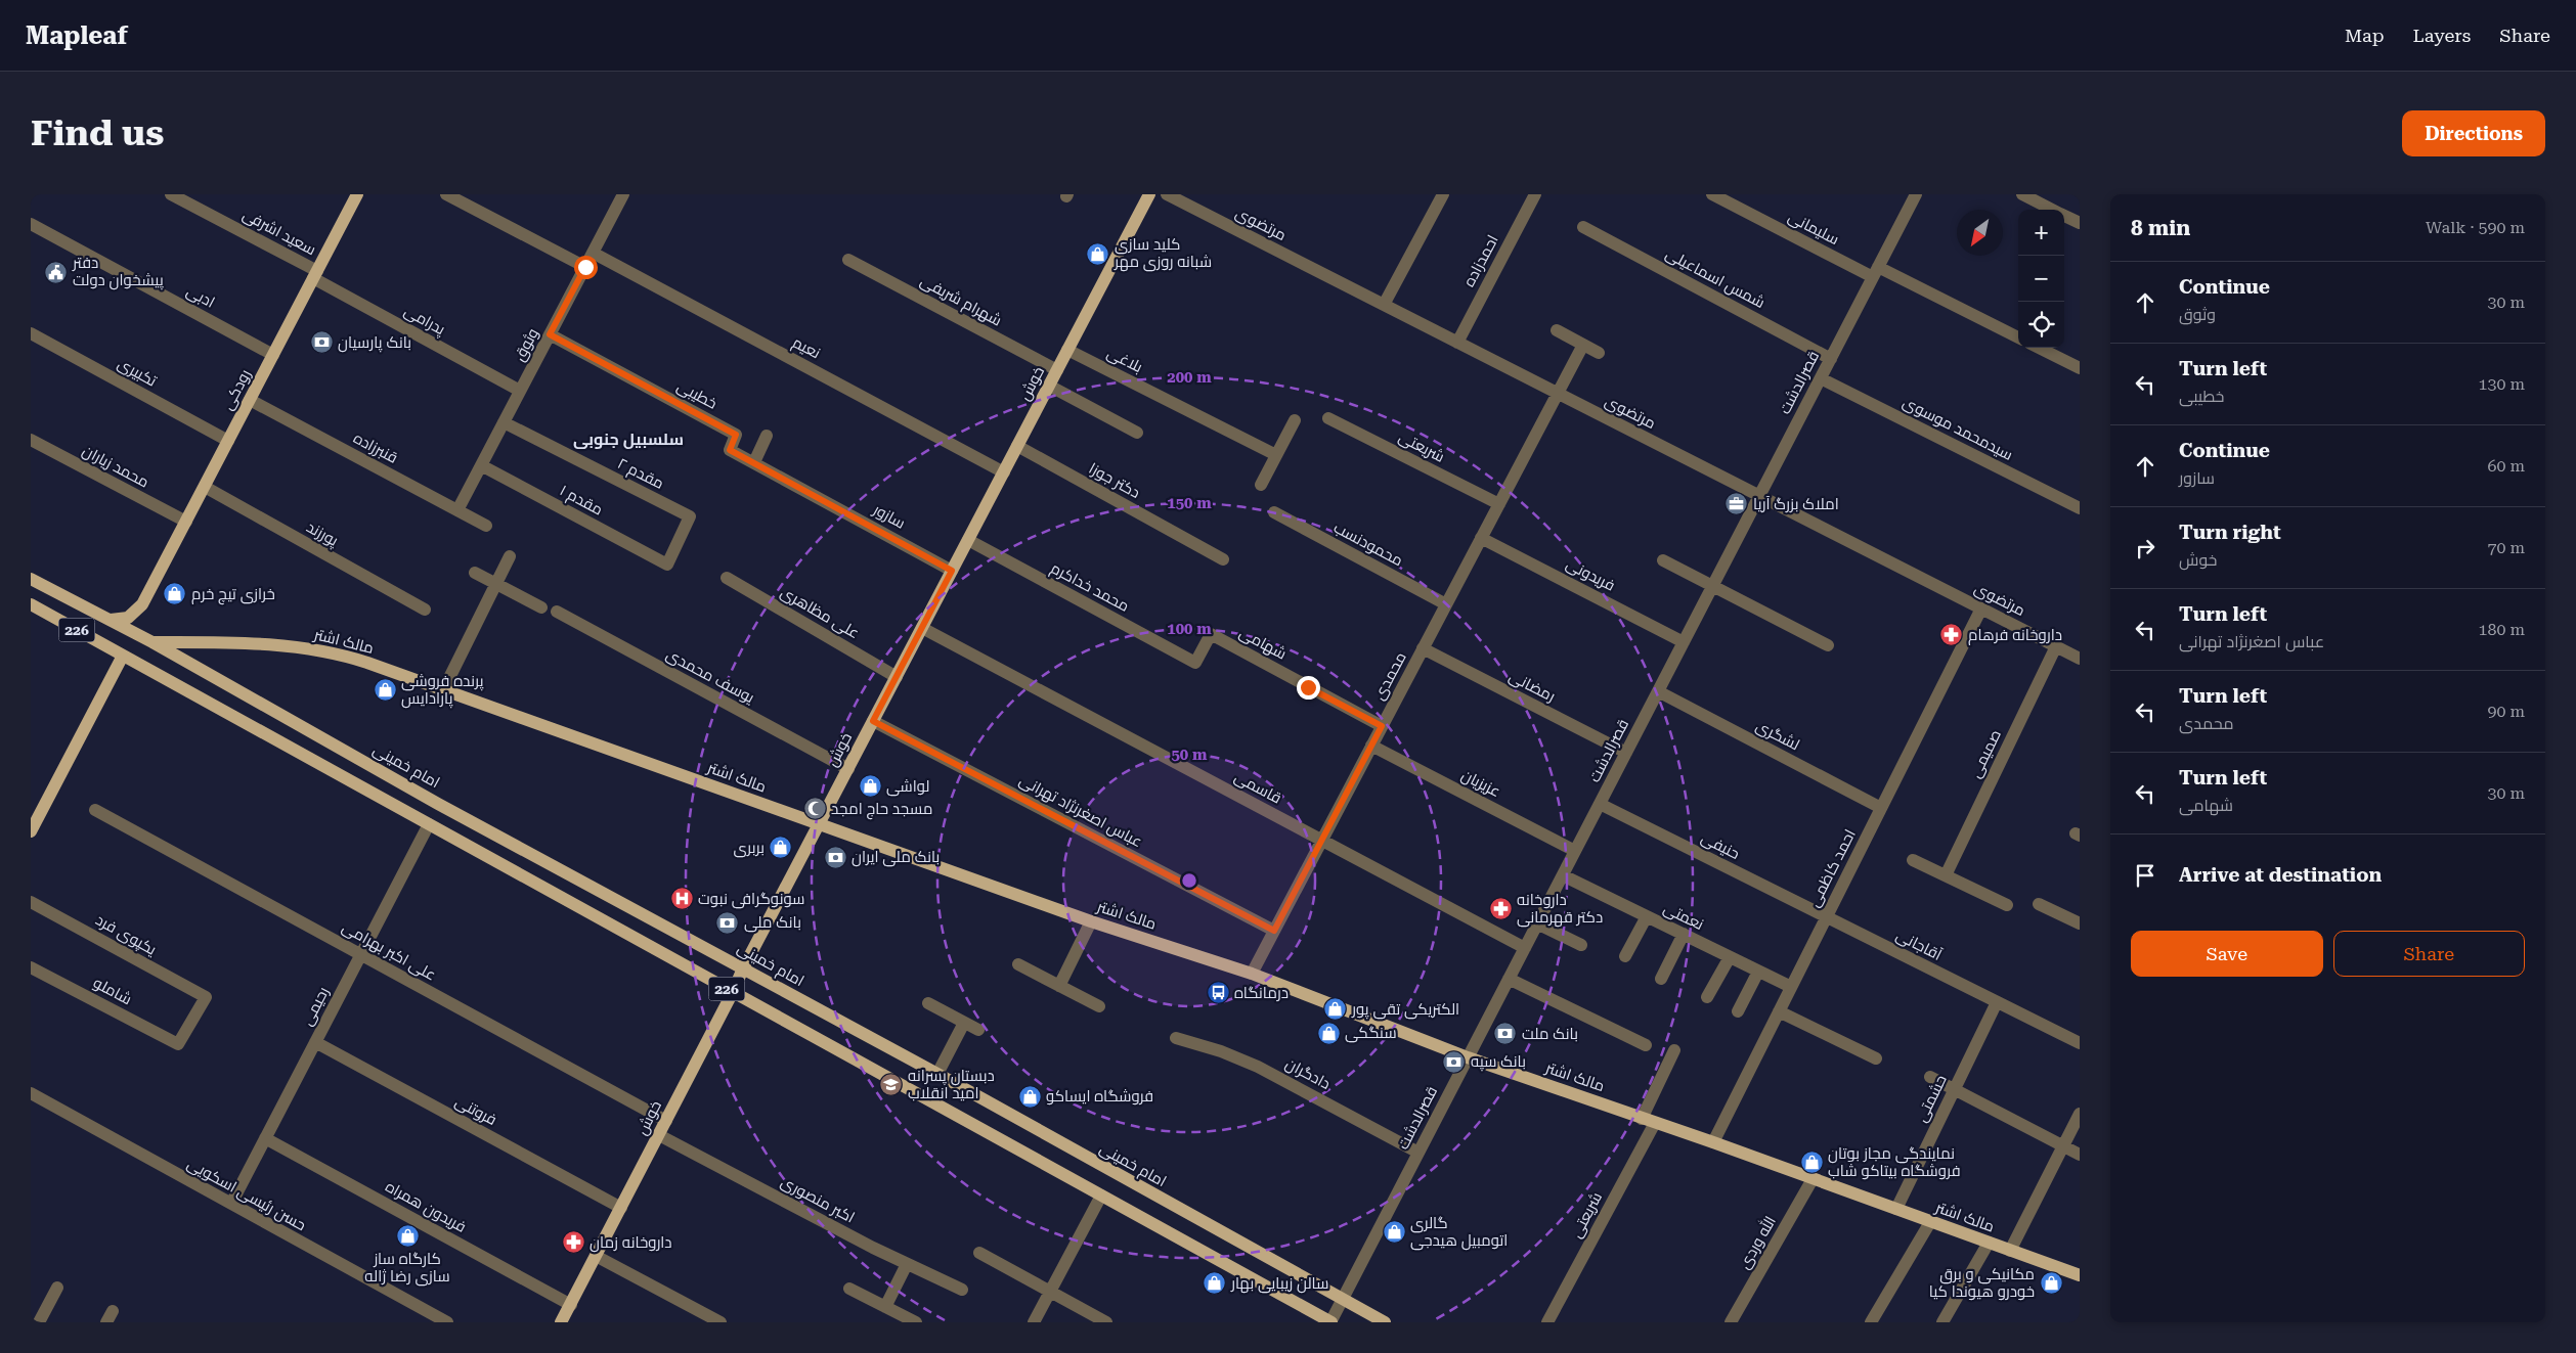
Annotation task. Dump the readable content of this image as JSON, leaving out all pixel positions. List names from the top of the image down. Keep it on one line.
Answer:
{"streets":{"main road":["خوش","رودکی","226","مالک اشتر","امام خمینی"],"street":["مرتضوی","سلیمانی","سعید اشرفی","احمدزاده","شمس اسماعیلی","ادبی","شهرام شریفی","پدرامی","وثوق","نعیم","بلاغی","تکبیری","قصرالدشت","خطیبی","سیدمحمد موسوی","شریعتی","قنبرزاده","محمد زیاران","مقدم ۲","دکتر جوزا","مقدم ۱","سازور","پورزند","محمودنسب","فریدونی","محمد خداکرم","علی مظاهری","شهامی","یوسف محمدی","محمدی","رمضانی","لشگری","صمیمی","عزیزیان","قاسمی","عباس اصغرنژاد تهرانی","حنیفی","احمد کاظمی","نعمتی","یکپوی فرد","آقاجانی","علی اکبر بهرامی","شاملو","رحیمی","دادگران","حشمتی","فروتنی","حسن رئیسی اسکویی","اکبر منصوری","فریدون همراه","الله وردی"]},"crossings":[["مرتضوی","احمدزاده"],["مرتضوی","قصرالدشت"],["مرتضوی","محمدی"],["مرتضوی","صمیمی"],["مرتضوی","احمد کاظمی"],["سلیمانی","قصرالدشت"],["سعید اشرفی","پدرامی"],["سعید اشرفی","رودکی"],["شمس اسماعیلی","قصرالدشت"],["ادبی","رودکی"],["شهرام شریفی","خوش"],["پدرامی","وثوق"],["پدرامی","رودکی"],["وثوق","نعیم"],["وثوق","خطیبی"],["وثوق","قنبرزاده"],["وثوق","مقدم ۲"],["وثوق","مقدم ۱"],["نعیم","خوش"],["بلاغی","خوش"],["تکبیری","رودکی"],["قصرالدشت","سیدمحمد موسوی"],["قصرالدشت","فریدونی"],["قصرالدشت","226"],["قصرالدشت","مالک اشتر"],["قصرالدشت","رمضانی"],["قصرالدشت","لشگری"],["قصرالدشت","امام خمینی"],["قصرالدشت","عزیزیان"],["قصرالدشت","قاسمی"],["قصرالدشت","حنیفی"],["قصرالدشت","نعمتی"],["قصرالدشت","دادگران"],["خوش","دکتر جوزا"],["خوش","سازور"],["خوش","محمد خداکرم"],["خوش","علی مظاهری"],["خوش","226"],["خوش","مالک اشتر"],["خوش","یوسف محمدی"],["خوش","امام خمینی"],["خوش","قاسمی"],["خوش","عباس اصغرنژاد تهرانی"],["خوش","علی اکبر بهرامی"],["خوش","فروتنی"],["خوش","اکبر منصوری"],["خوش","فریدون همراه"],["رودکی","قنبرزاده"],["رودکی","محمد زیاران"],["رودکی","پورزند"],["رودکی","امام خمینی"],["خطیبی","سازور"],["شریعتی","مالک اشتر"],["شریعتی","محمدی"],["مقدم ۲","مقدم ۱"],["محمودنسب","محمدی"],["فریدونی","محمدی"],["محمد خداکرم","شهامی"],["226","رحیمی"],["مالک اشتر","محمدی"],["مالک اشتر","امام خمینی"],["مالک اشتر","احمد کاظمی"],["مالک اشتر","حشمتی"],["مالک اشتر","الله وردی"],["شهامی","محمدی"],["محمدی","رمضانی"],["محمدی","عزیزیان"],["محمدی","قاسمی"],["محمدی","عباس اصغرنژاد تهرانی"],["لشگری","احمد کاظمی"],["حنیفی","احمد کاظمی"],["حنیفی","آقاجانی"],["احمد کاظمی","نعمتی"],["احمد کاظمی","آقاجانی"],["یکپوی فرد","شاملو"],["آقاجانی","حشمتی"],["علی اکبر بهرامی","رحیمی"],["رحیمی","فروتنی"],["رحیمی","حسن رئیسی اسکویی"],["رحیمی","فریدون همراه"]],"districts":["سلسبیل جنوبی"],"places":{"shop":["کلید سازی شبانه روزی مهر","خرازی تیچ خرم","پرنده فروشی پارادایس","لواشی","بربری","الکتریکی تقی پور","سنگکی","فروشگاه ایساکو","نمایندگی مجاز بوتان فروشگاه بیتاکو شاب","گالرى اتومبیل هیدجى","کارگاه ساز سازی رضا ژاله","سالن زیبایی بهار","مکانیکی و برق خودرو هیوندا کیا"],"public building":["دفتر پیشخوان دولت"],"bank":["بانک پارسیان","بانک ملی ایران","بانک ملی","بانک ملت","بانک سپه"],"office":["املاک بزرگ آریا"],"pharmacy":["داروخانه فرهام","داروخانه دکتر قهرمانی","داروخانه زمان"],"mosque":["مسجد حاج امجد"],"hospital":["سونوگرافی نبوت"],"bus stop":["درمانگاه"],"school or university":["دبستان پسرانه امید انقلاب"]},"north":"bottom left","page":{"header":"Mapleaf","nav":["Map","Layers","Share"],"buttons":["Directions",["Save","Share"]],"title":"Find us","heading":["8 min","Walk · 590 m"],"map_buttons":["+","−"],"list":[["Continue","وثوق","30 m"],["Turn left","خطیبی","130 m"],["Continue","سازور","60 m"],["Turn right","خوش","70 m"],["Turn left","عباس اصغرنژاد تهرانی","180 m"],["Turn left","محمدی","90 m"],["Turn left","شهامی","30 m"],"Arrive at destination"]},"rings":["200 m","150 m","100 m","50 m"]}
